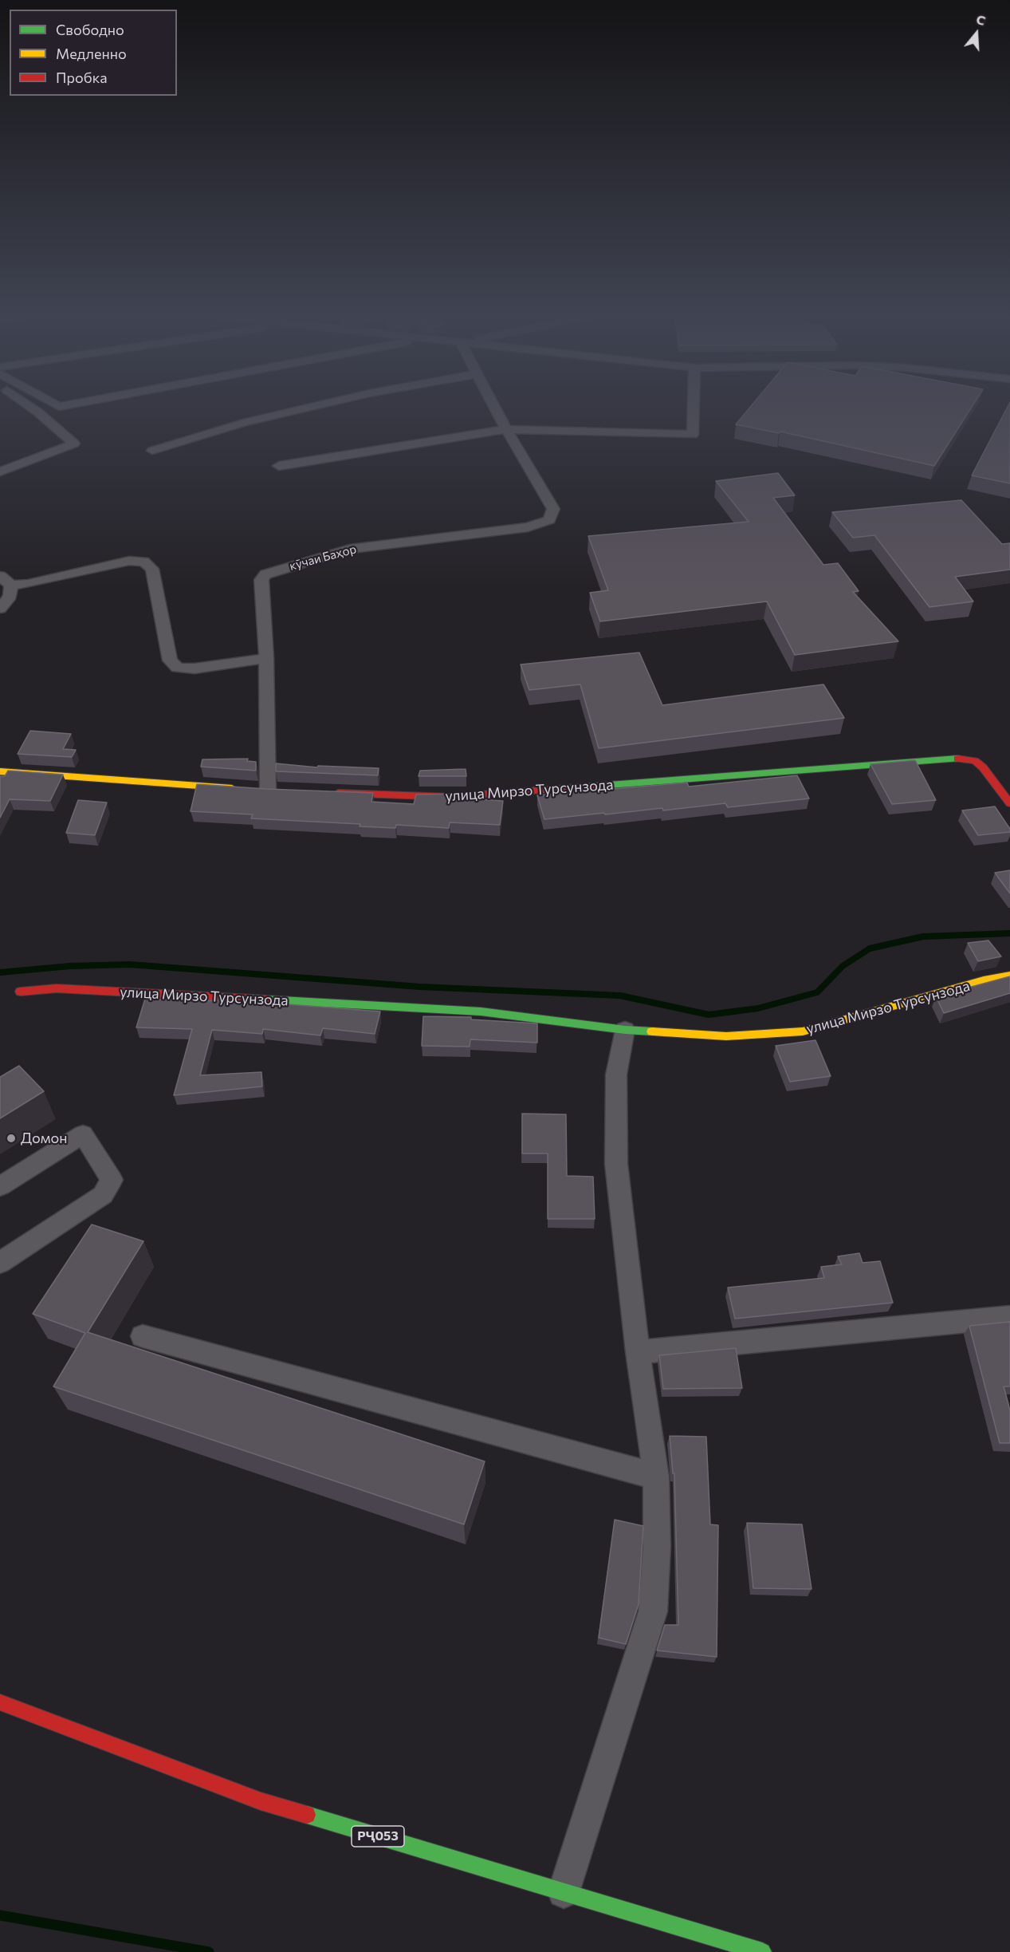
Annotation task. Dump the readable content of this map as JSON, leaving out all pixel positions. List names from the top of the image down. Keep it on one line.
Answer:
{"streets":{"street":["кӯчаи Баҳор","улица Мирзо Турсунзода","РҶ053"]},"places":["Домон"],"legend":["Свободно","Медленно","Пробка"],"north":"top"}
